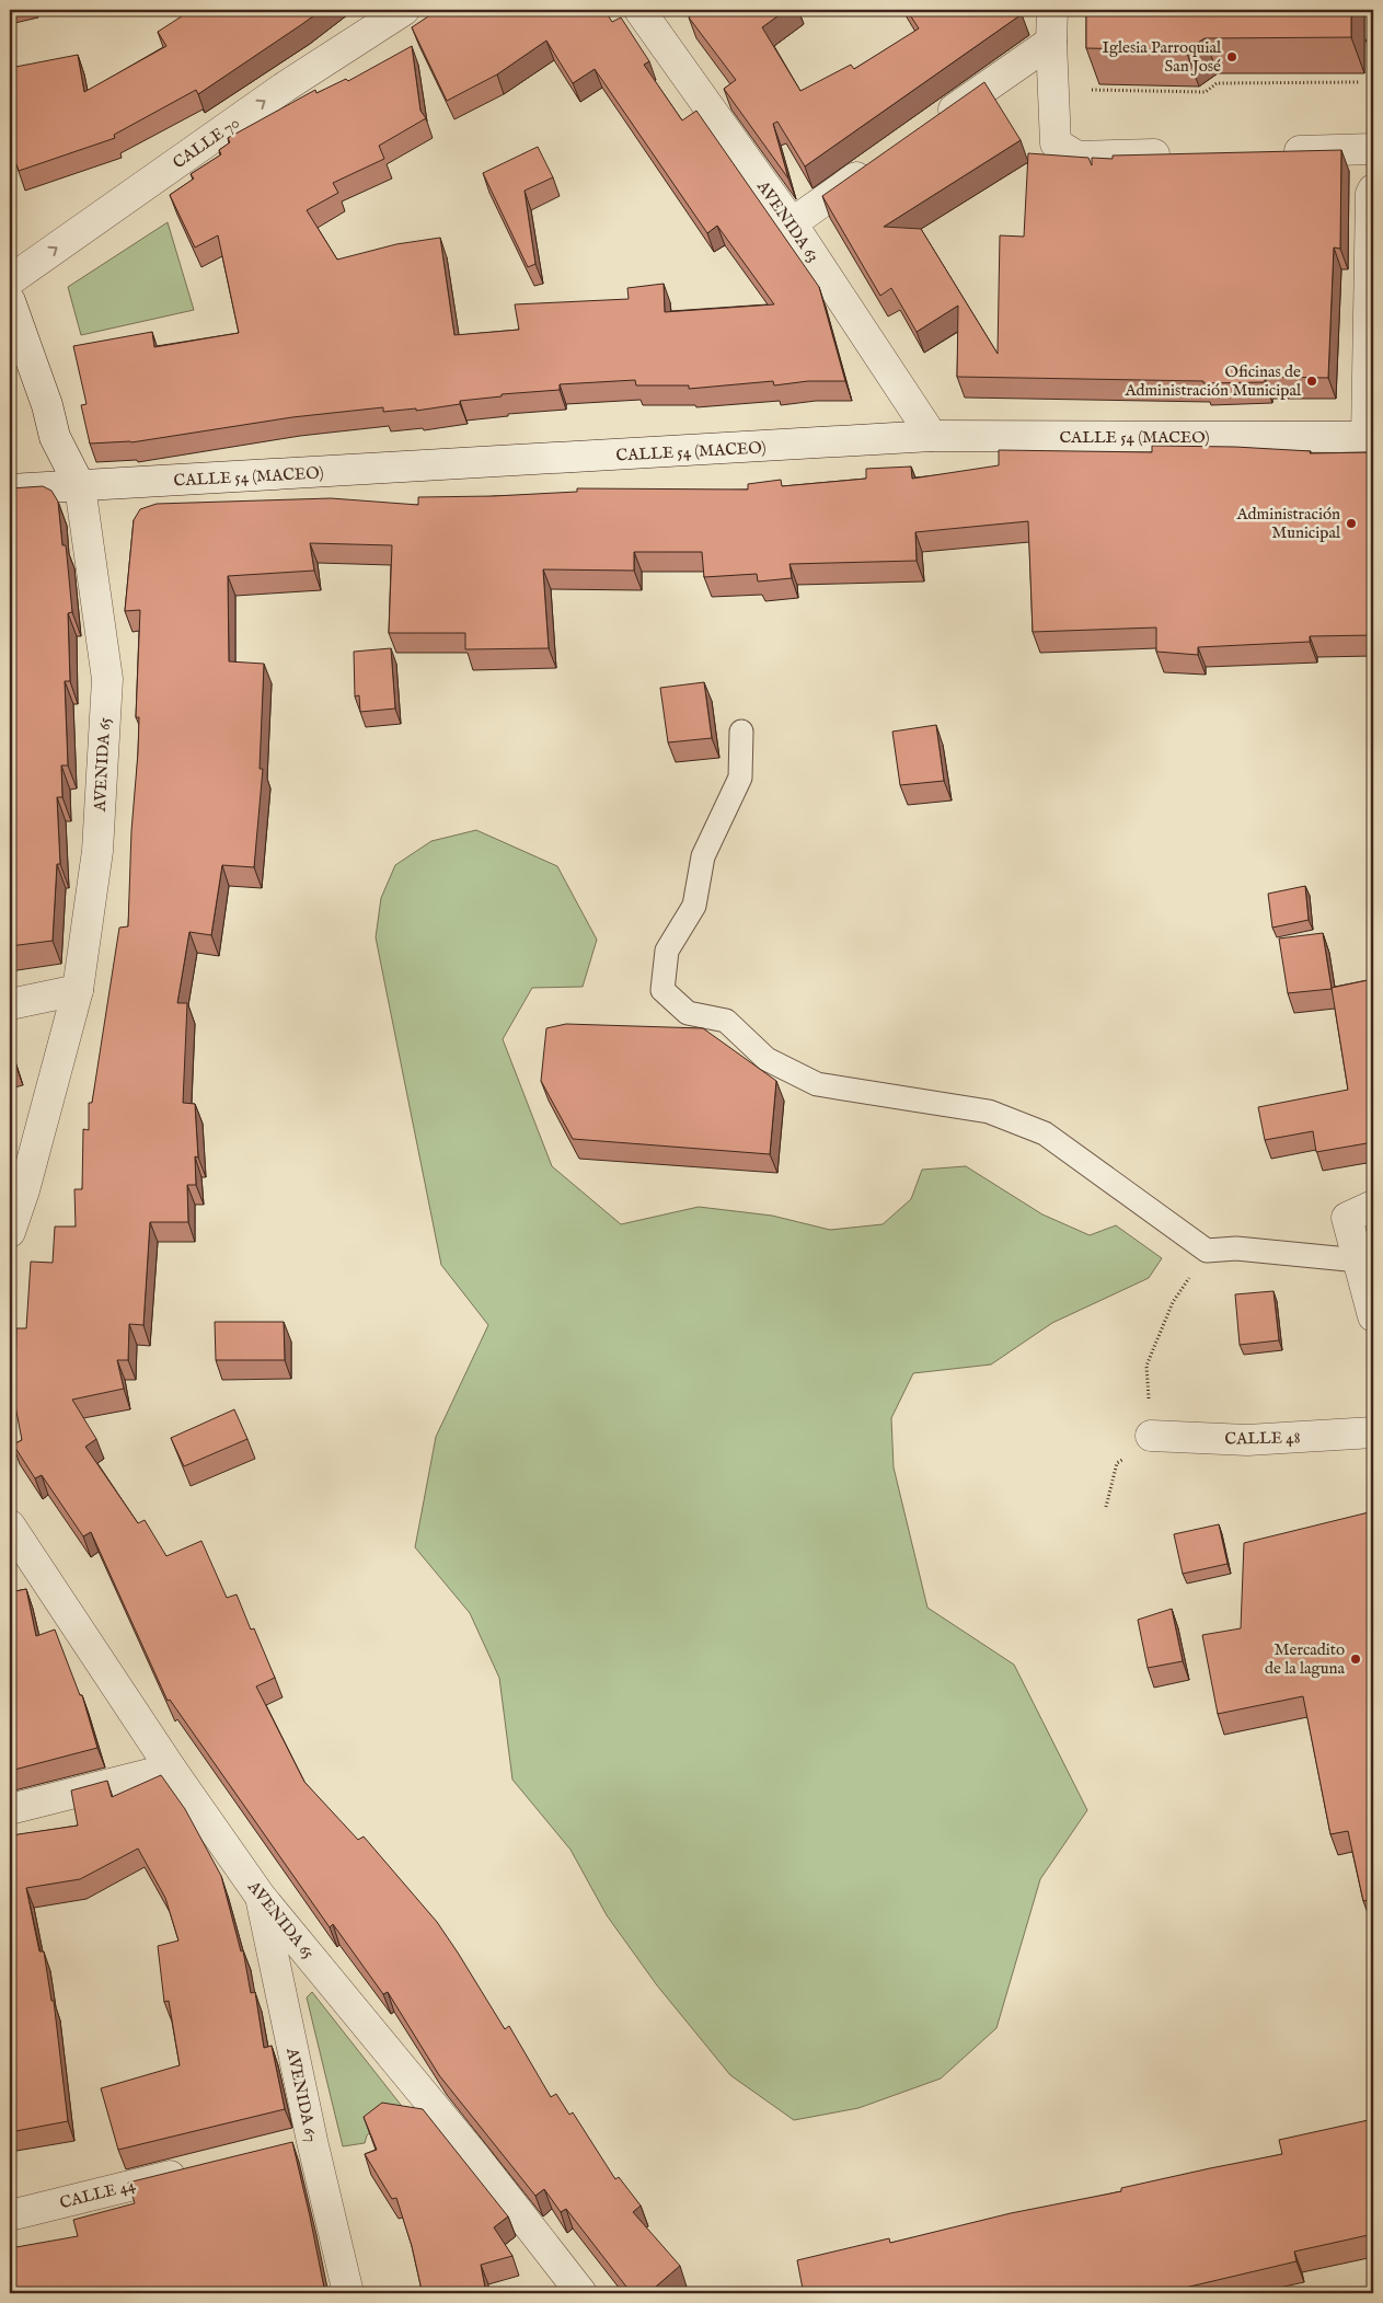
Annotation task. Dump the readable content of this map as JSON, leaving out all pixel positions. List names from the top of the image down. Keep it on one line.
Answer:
{"streets":{"street":["CALLE 70","AVENIDA 63","CALLE 54 (MACEO)","AVENIDA 65","CALLE 48","AVENIDA 67","CALLE 44"]},"crossings":[["AVENIDA 63","CALLE 54 (MACEO)"],["CALLE 54 (MACEO)","AVENIDA 65"],["AVENIDA 65","AVENIDA 67"]],"one_way":["CALLE 70"],"places":["Iglesia Parroquial San José","Oficinas de Administración Municipal","Administración Municipal","Mercadito de la laguna"]}
